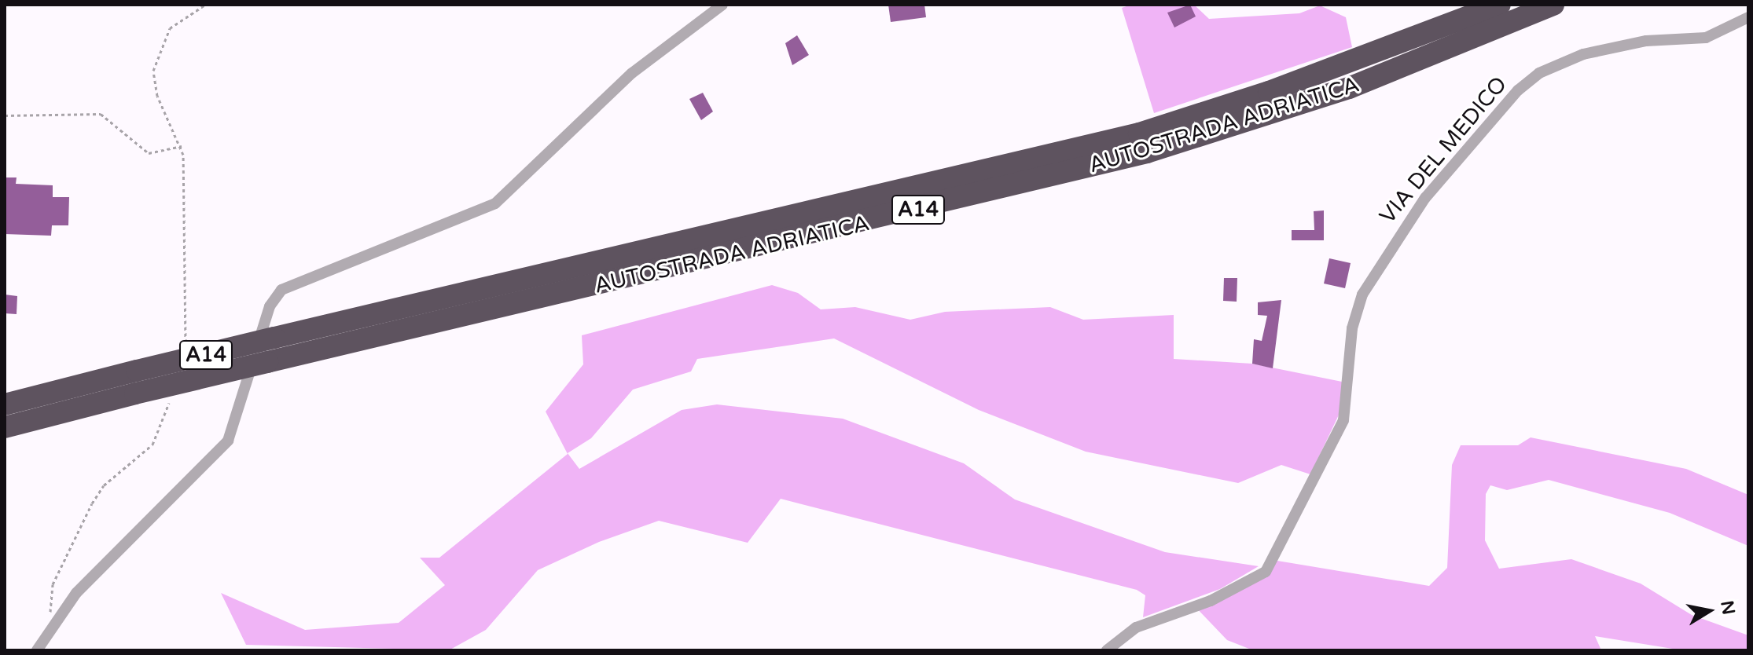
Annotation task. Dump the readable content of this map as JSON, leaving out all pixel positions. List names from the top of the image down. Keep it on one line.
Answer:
{"streets":{"highway":["AUTOSTRADA ADRIATICA","A14"],"street":["VIA DEL MEDICO"]},"north":"right"}
